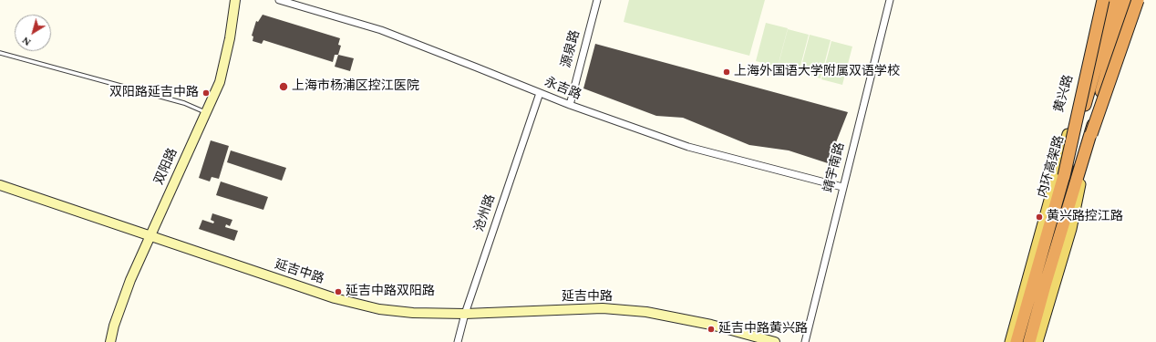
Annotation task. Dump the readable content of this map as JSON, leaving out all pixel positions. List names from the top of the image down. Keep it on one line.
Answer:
{"streets":{"highway":["内环高架路"],"main road":["黄兴路"],"street":["源泉路","永吉路","双阳路","靖宇南路","沧州路","延吉中路"]},"crossings":[["源泉路","永吉路"],["永吉路","靖宇南路"],["永吉路","沧州路"],["双阳路","延吉中路"],["沧州路","延吉中路"]],"places":["上海外国语大学附属双语学校","上海市杨浦区控江医院","双阳路延吉中路","黄兴路控江路","延吉中路双阳路","延吉中路黄兴路"],"north":"bottom left"}
